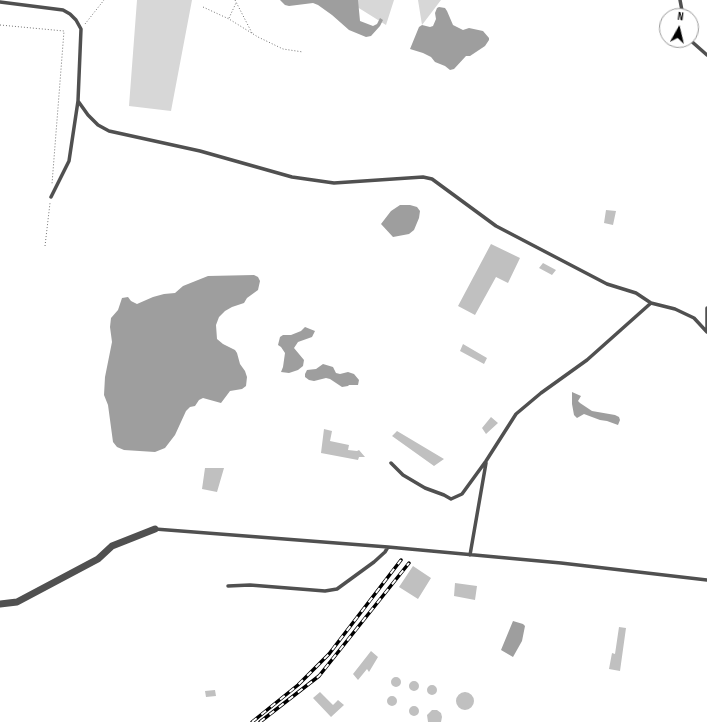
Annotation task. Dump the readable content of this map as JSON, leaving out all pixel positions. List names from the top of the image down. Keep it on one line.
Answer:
{"north":"top"}
